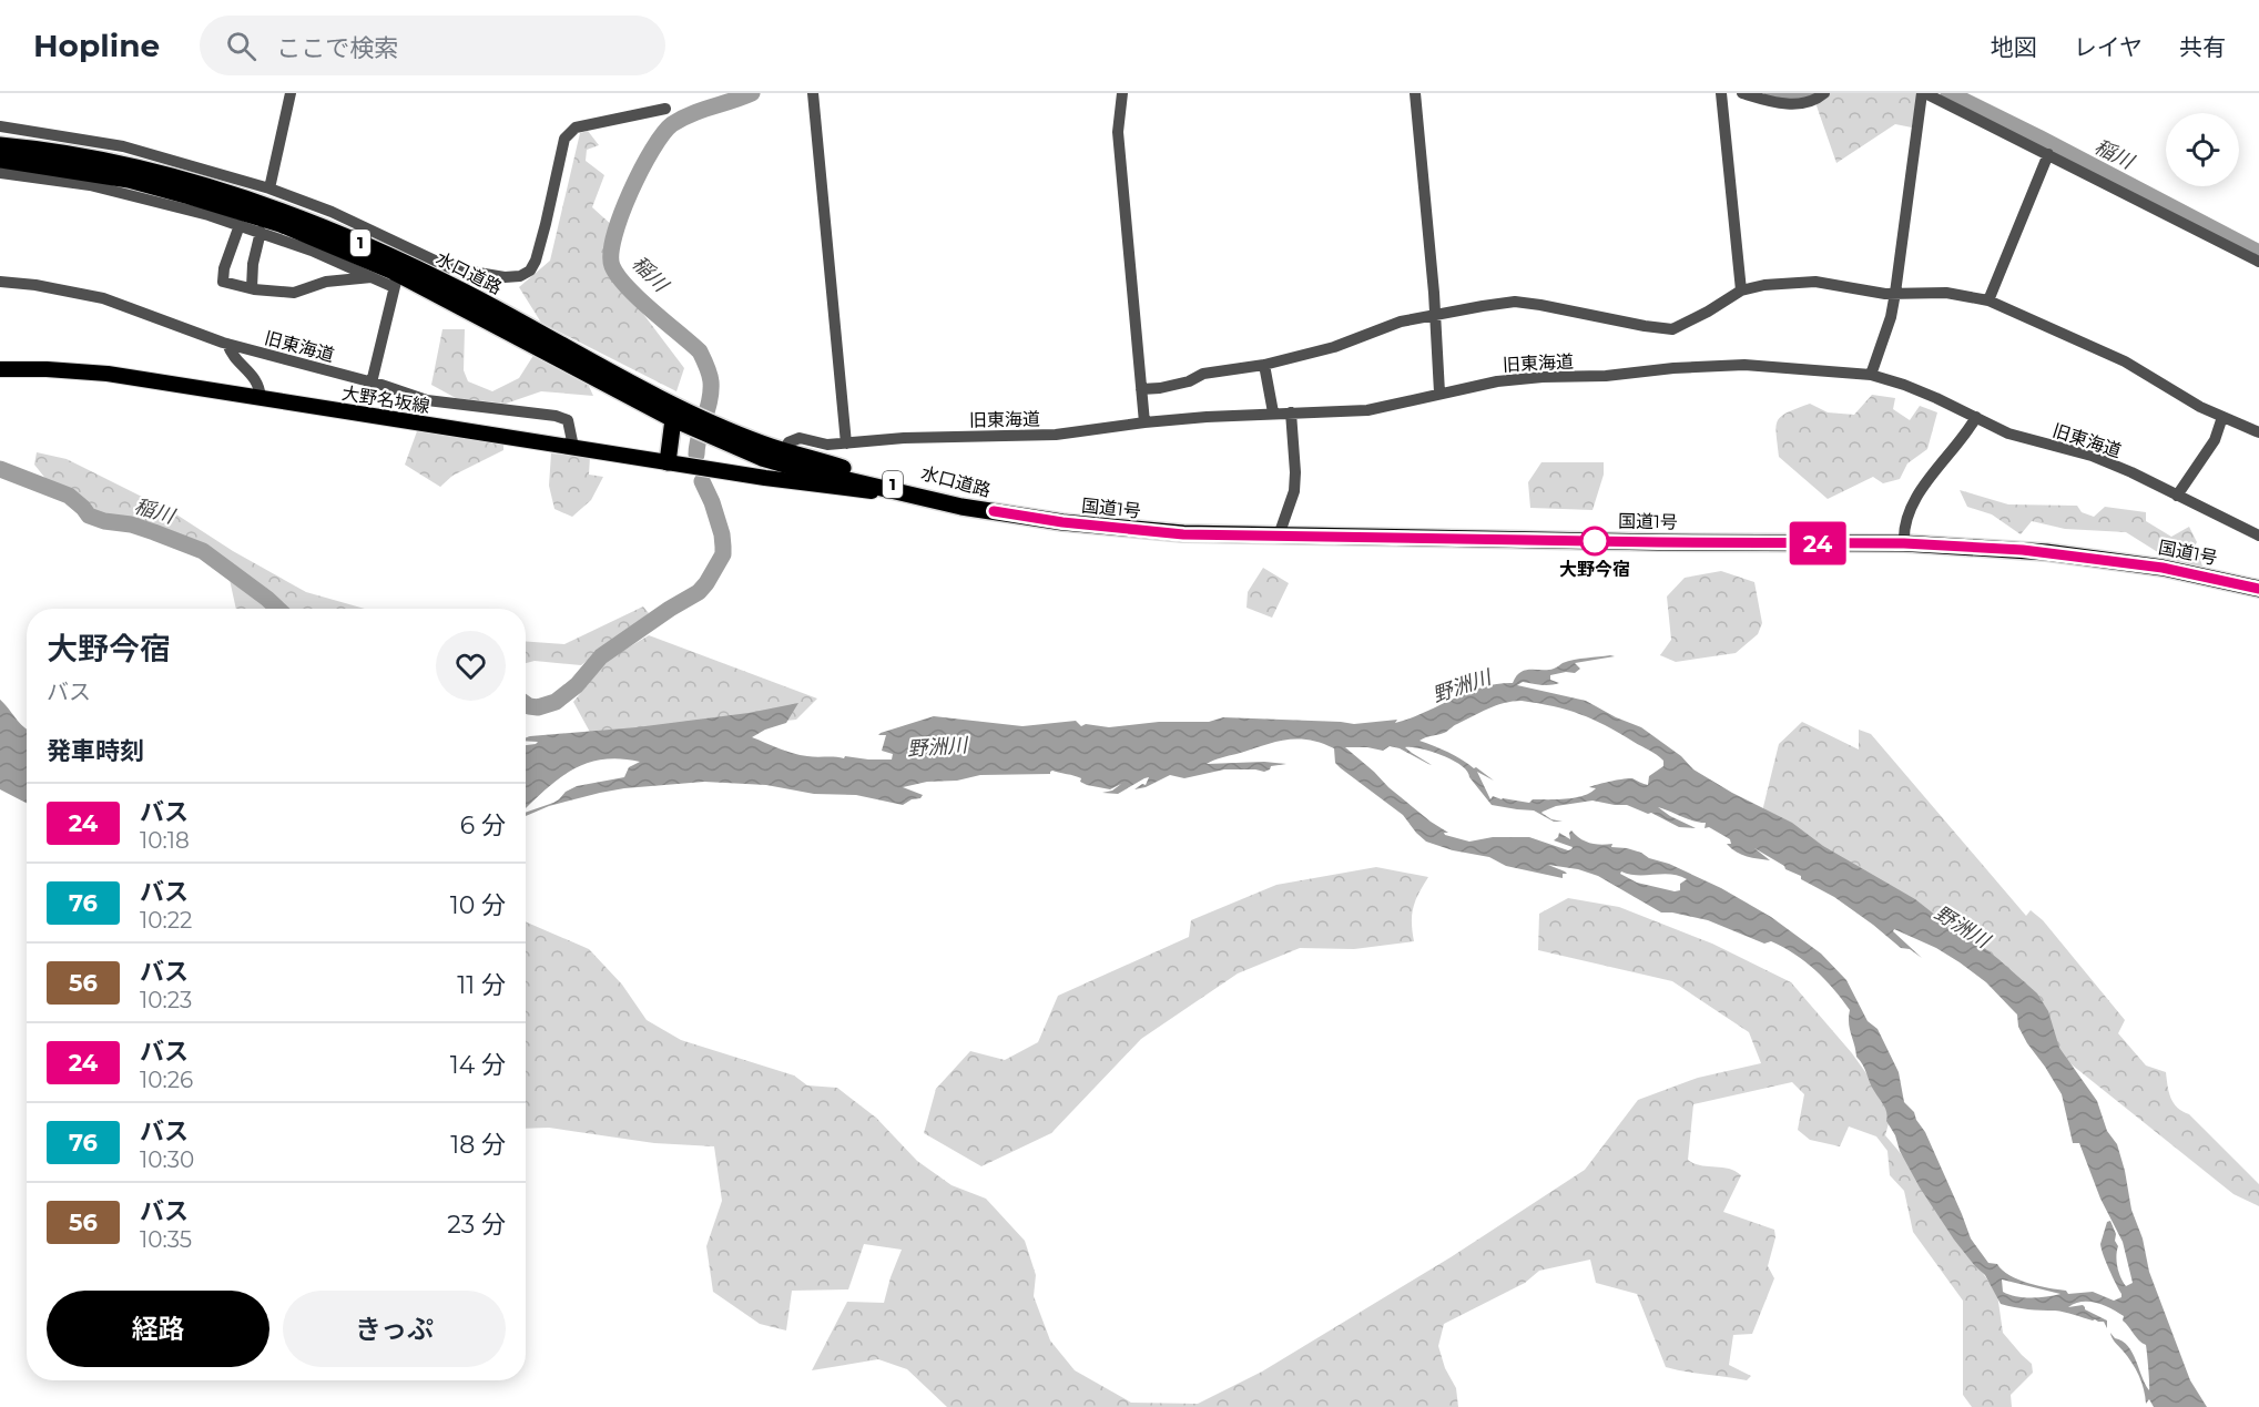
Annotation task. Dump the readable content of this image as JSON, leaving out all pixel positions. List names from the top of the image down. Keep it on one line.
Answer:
{"streets":{"highway":["1","水口道路","国道1号"],"main road":["大野名坂線"],"street":["旧東海道"]},"crossings":[["水口道路","旧東海道"],["水口道路","大野名坂線"],["水口道路","国道1号"],["旧東海道","大野名坂線"]],"water":["稲川","野洲川"],"places":["大野今宿"],"lines":["bus line 24"],"page":{"header":"Hopline","search":"ここで検索","nav":["地図","レイヤ","共有"],"on_map":"24","heading":[["大野今宿","バス"],"発車時刻"],"list":[{"mark":"24","name":"バス","note":"10:18","value":"6 分"},{"mark":"76","name":"バス","note":"10:22","value":"10 分"},{"mark":"56","name":"バス","note":"10:23","value":"11 分"},{"mark":"24","name":"バス","note":"10:26","value":"14 分"},{"mark":"76","name":"バス","note":"10:30","value":"18 分"},{"mark":"56","name":"バス","note":"10:35","value":"23 分"}],"buttons":["経路","きっぷ"]}}
